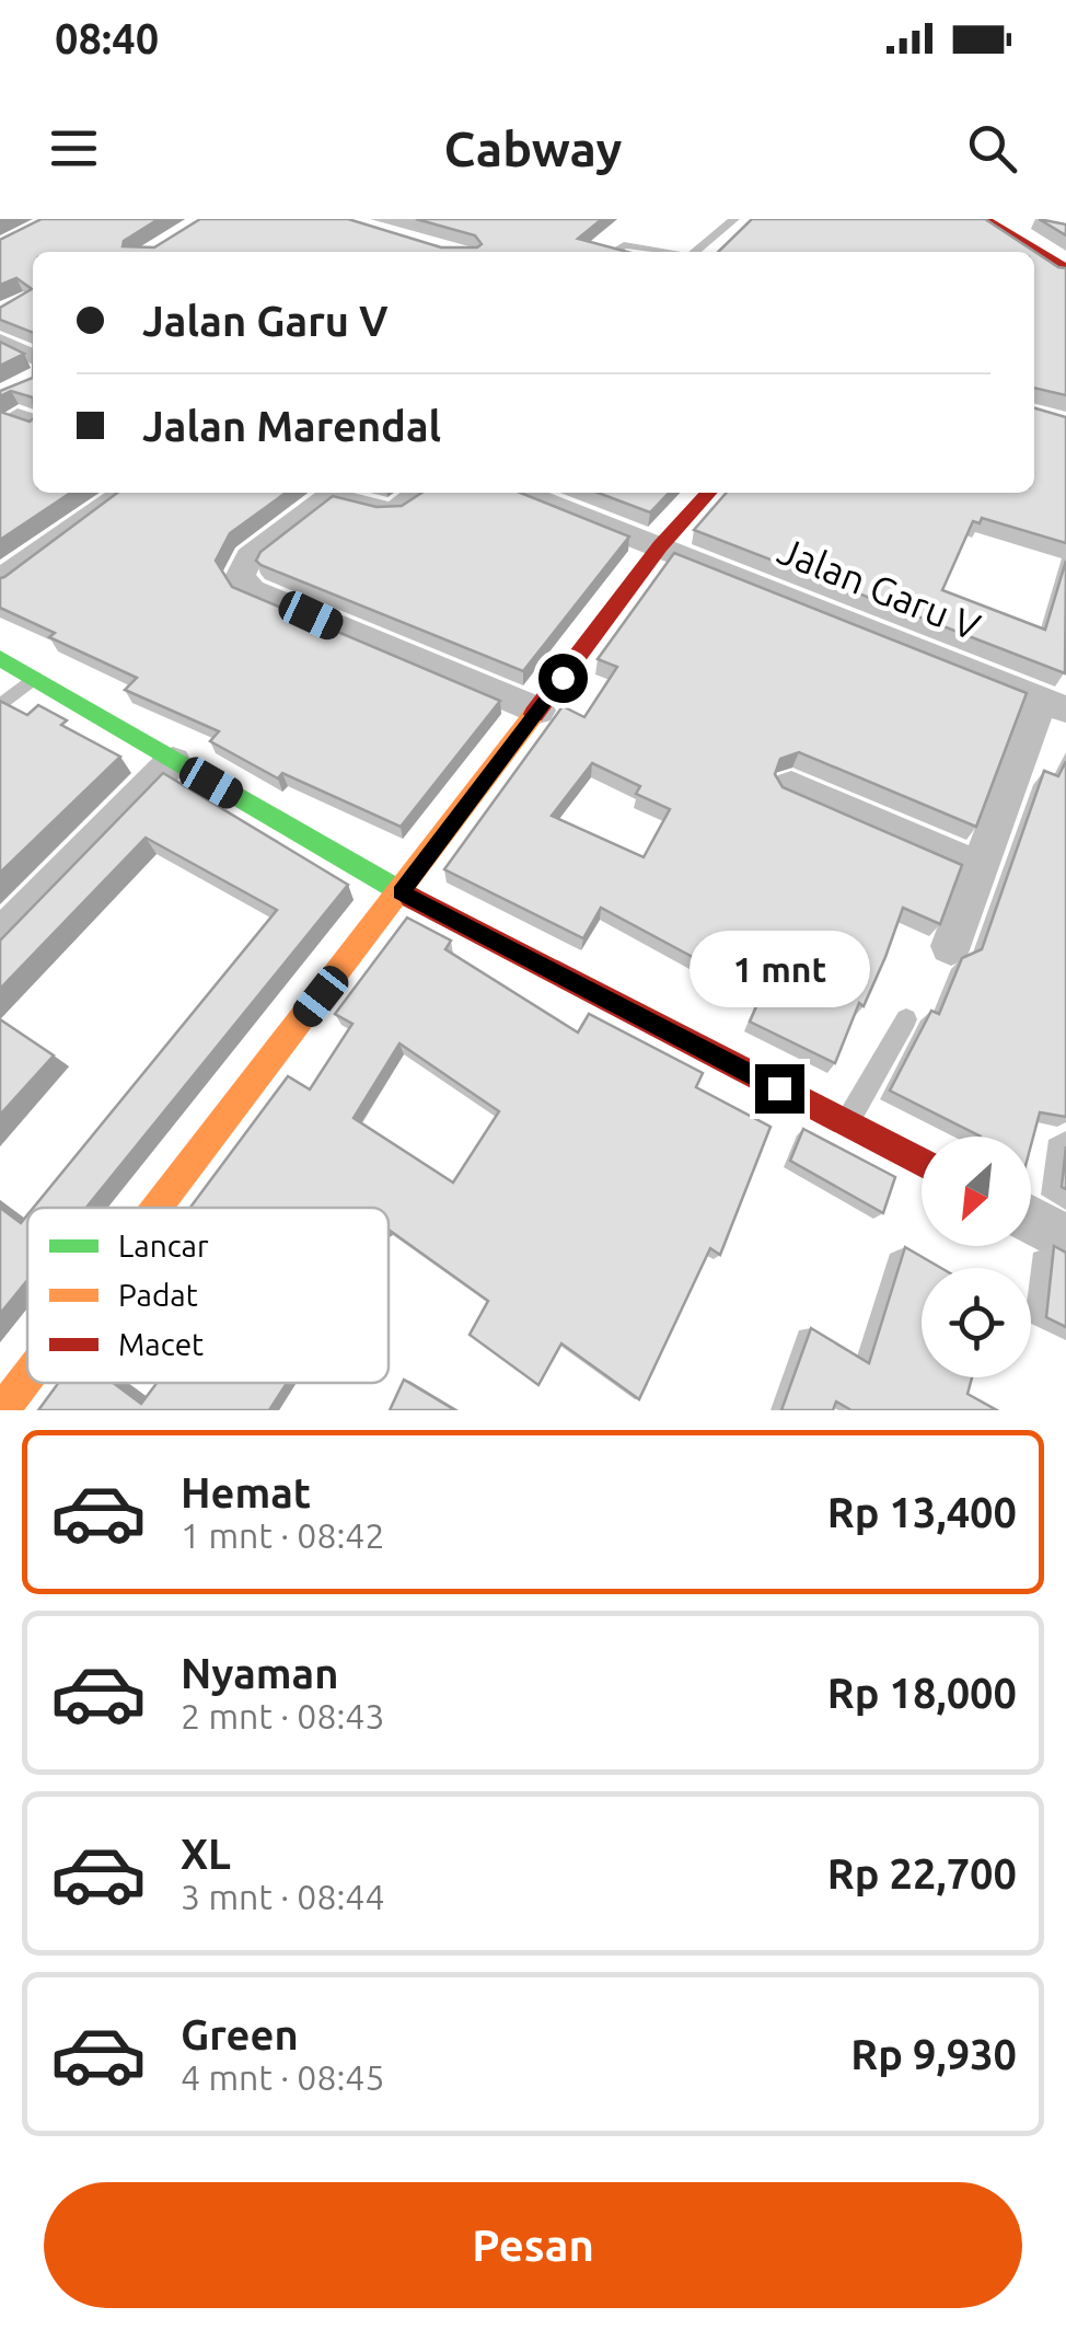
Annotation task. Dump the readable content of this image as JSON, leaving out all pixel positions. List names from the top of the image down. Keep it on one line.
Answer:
{"streets":{"street":["Jalan Garu V"]},"legend":["Lancar","Padat","Macet"],"north":"bottom left","page":{"status":"08:40","header":"Cabway","banner":["Jalan Garu V","Jalan Marendal"],"bubble":"1 mnt","list":[{"name":"Hemat","note":"1 mnt · 08:42","value":"Rp 13,400"},{"name":"Nyaman","note":"2 mnt · 08:43","value":"Rp 18,000"},{"name":"XL","note":"3 mnt · 08:44","value":"Rp 22,700"},{"name":"Green","note":"4 mnt · 08:45","value":"Rp 9,930"}],"buttons":"Pesan"}}
